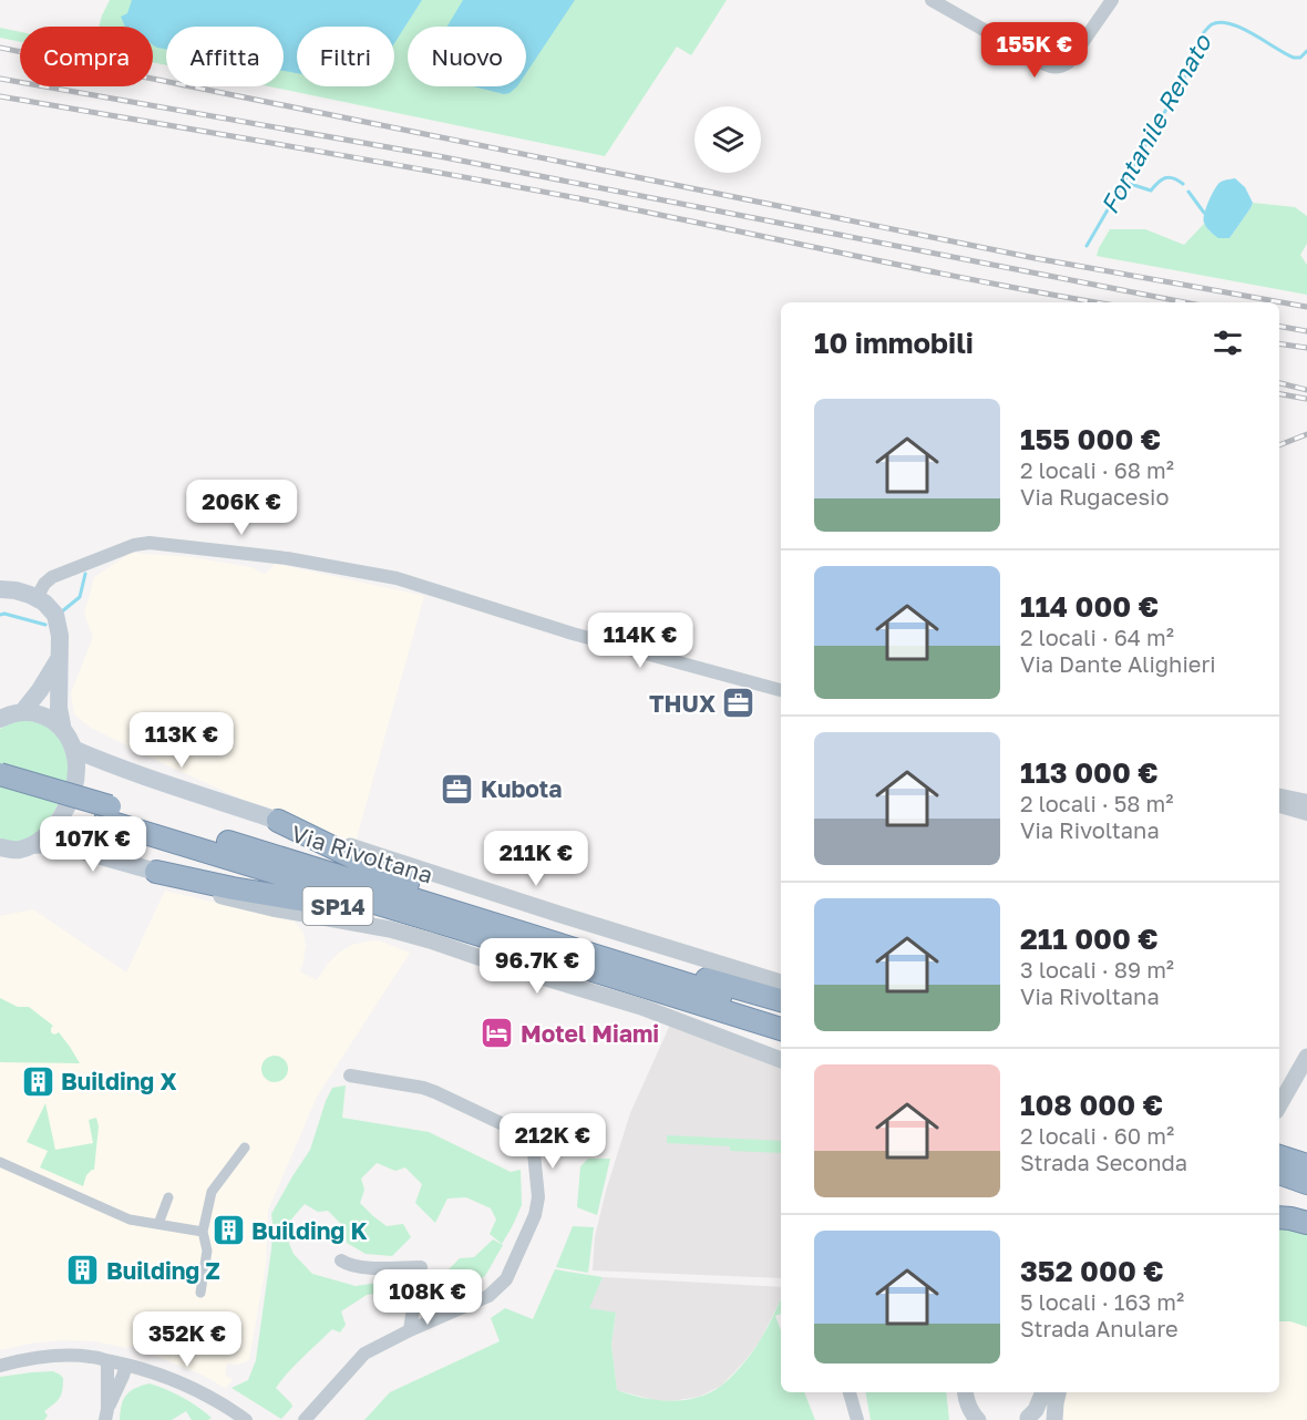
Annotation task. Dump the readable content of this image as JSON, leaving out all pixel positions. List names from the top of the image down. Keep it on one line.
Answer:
{"streets":{"highway":["Via Rivoltana","SP14"]},"crossings":[["Via Rivoltana","SP14"]],"water":["Fontanile Renato"],"places":{"office":["THUX","Kubota"],"hotel":["Motel Miami"],"building":["Building X","Building K","Building Z"]},"page":{"price":["155K €","206K €","114K €","113K €","107K €","211K €","96.7K €","212K €","108K €","352K €"],"chip":["Compra","Affitta","Filtri","Nuovo"],"heading":"10 immobili","list":[{"name":"155 000 €","note":"2 locali · 68 m² · Via Rugacesio"},{"name":"114 000 €","note":"2 locali · 64 m² · Via Dante Alighieri"},{"name":"113 000 €","note":"2 locali · 58 m² · Via Rivoltana"},{"name":"211 000 €","note":"3 locali · 89 m² · Via Rivoltana"},{"name":"108 000 €","note":"2 locali · 60 m² · Strada Seconda"},{"name":"352 000 €","note":"5 locali · 163 m² · Strada Anulare"}]}}
